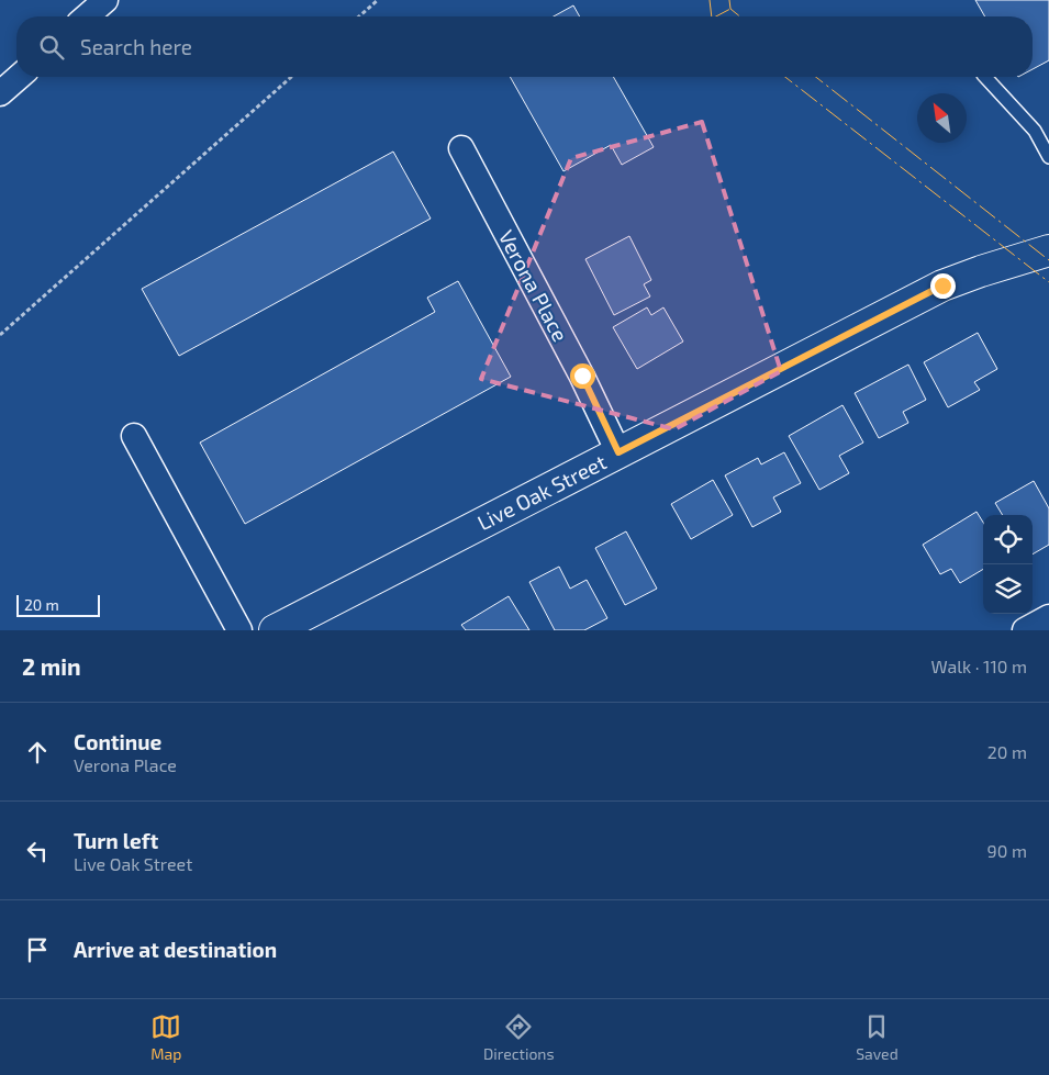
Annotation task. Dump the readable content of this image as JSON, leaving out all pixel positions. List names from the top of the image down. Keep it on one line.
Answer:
{"streets":{"street":["Verona Place","Live Oak Street"]},"crossings":[["Verona Place","Live Oak Street"]],"scale_bar":"20 m","north":"top left","page":{"search":"Search here","scale":"20 m","heading":["2 min","Walk · 110 m"],"list":[["Continue","Verona Place","20 m"],["Turn left","Live Oak Street","90 m"],"Arrive at destination"],"nav":["Map","Directions","Saved"]}}
